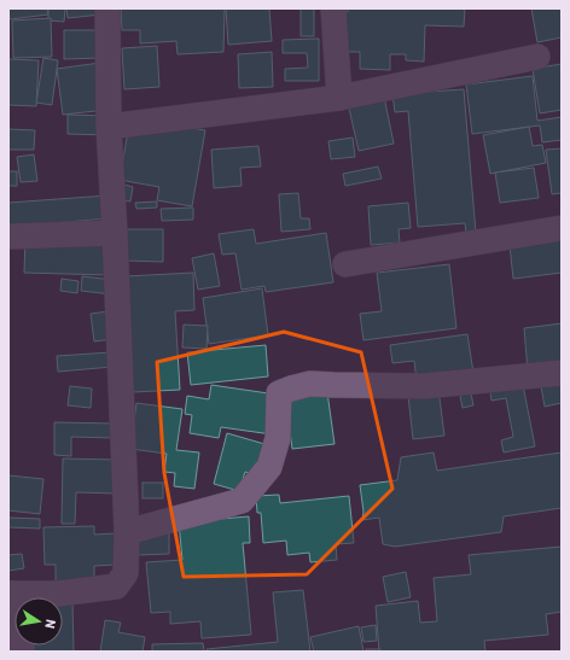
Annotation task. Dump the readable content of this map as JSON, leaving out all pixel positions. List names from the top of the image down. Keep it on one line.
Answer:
{"north":"right"}
